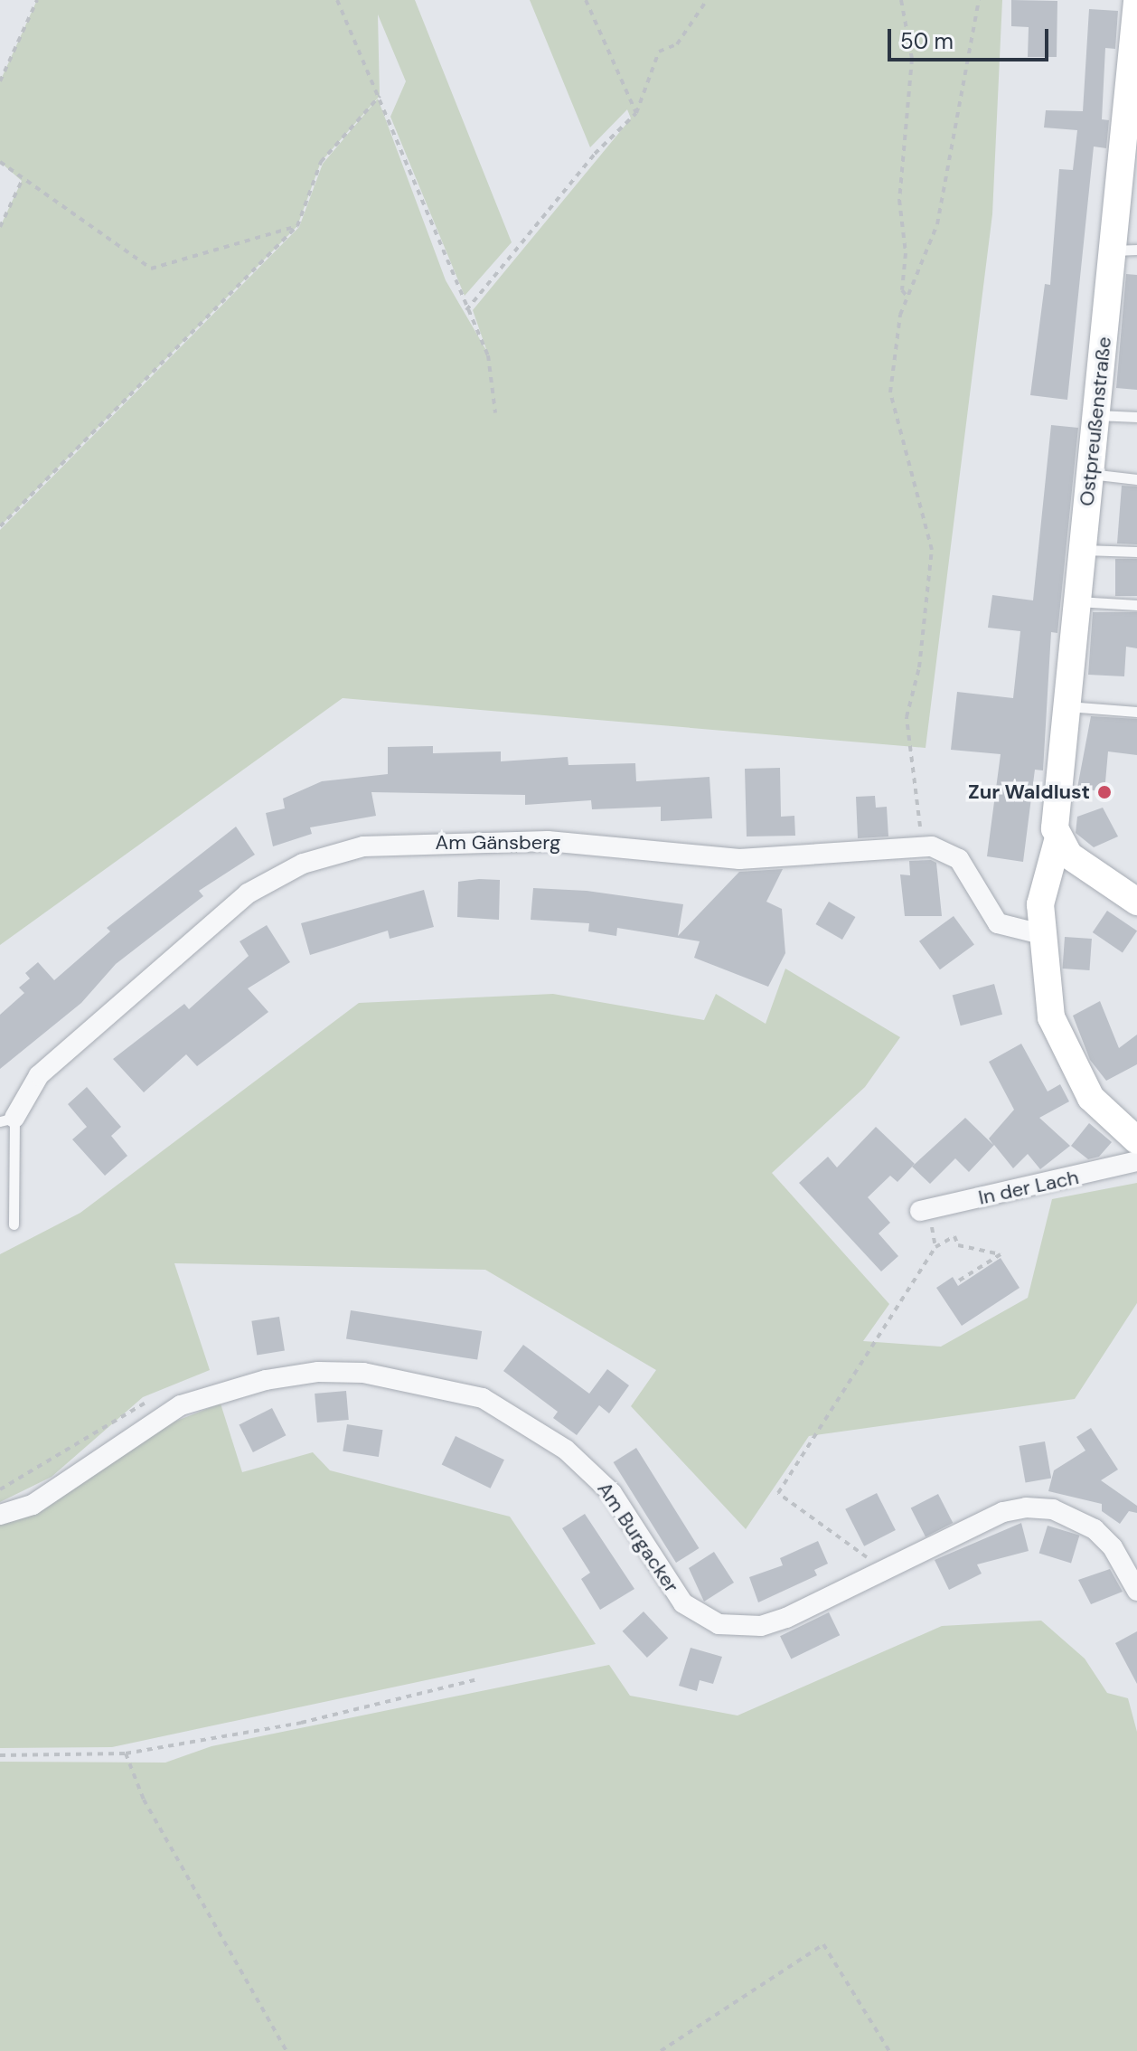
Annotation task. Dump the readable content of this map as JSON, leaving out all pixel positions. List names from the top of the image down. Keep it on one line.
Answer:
{"streets":{"main road":["Ostpreußenstraße"],"street":["Am Gänsberg","In der Lach","Am Burgacker"]},"crossings":[["Ostpreußenstraße","Am Gänsberg"]],"places":["Zur Waldlust"],"scale_bar":"50 m"}
